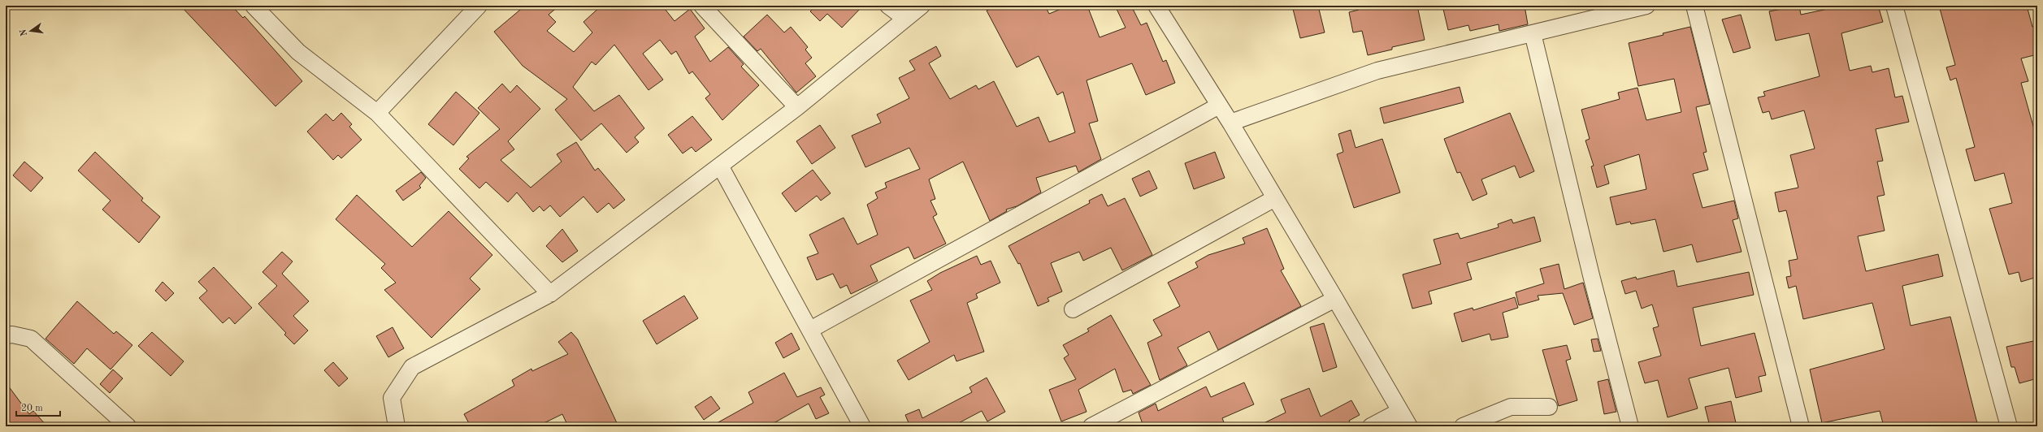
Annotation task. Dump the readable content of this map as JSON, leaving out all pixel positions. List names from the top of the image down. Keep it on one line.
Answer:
{"scale_bar":"20 m","north":"left"}
